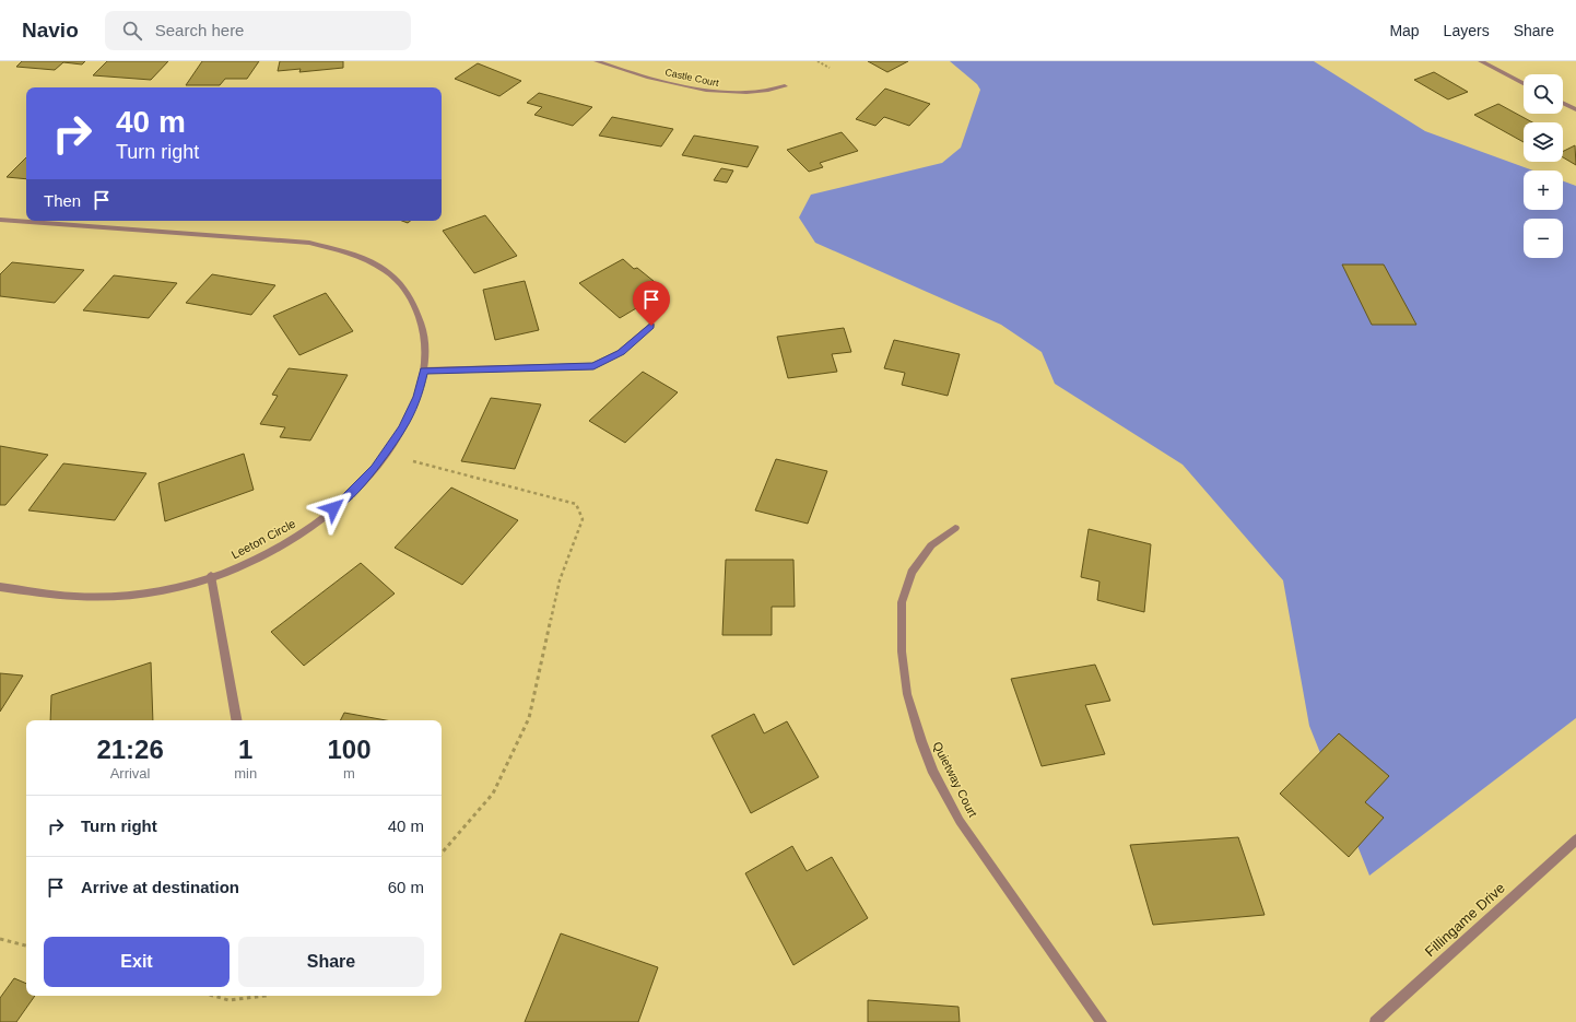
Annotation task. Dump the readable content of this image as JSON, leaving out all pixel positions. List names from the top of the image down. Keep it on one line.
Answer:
{"streets":{"street":["Castle Court","Leeton Circle","Quietway Court","Fillingame Drive"]},"page":{"header":"Navio","search":"Search here","nav":["Map","Layers","Share"],"map_buttons":["+","−"],"turn":["40 m","Turn right"],"then":"Then","eta":["21:26","Arrival","1","min","100","m"],"list":[{"name":"Turn right","value":"40 m"},{"name":"Arrive at destination","value":"60 m"}],"buttons":["Exit","Share"]}}
